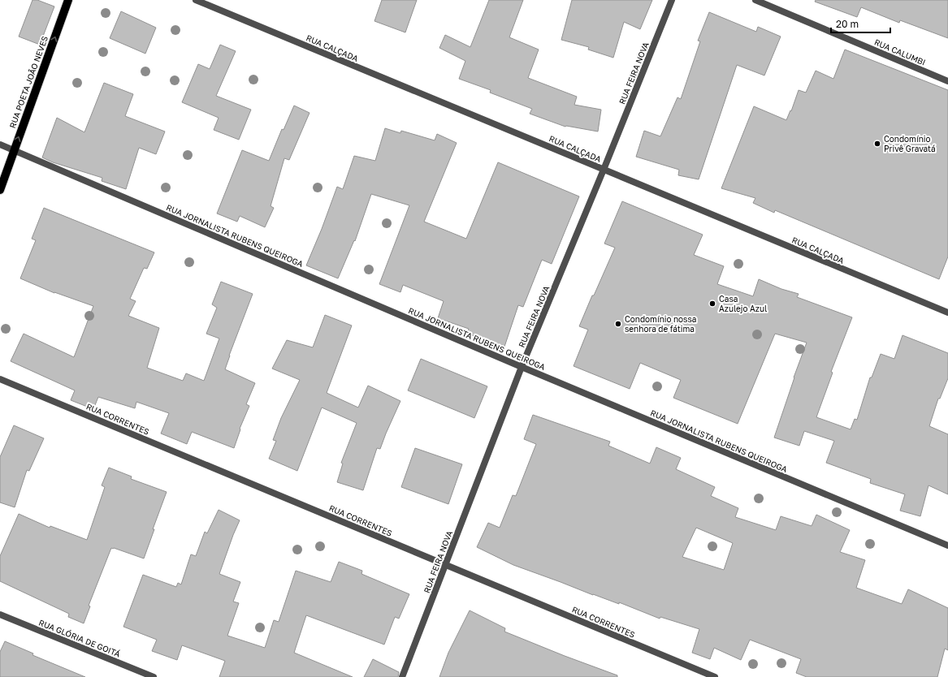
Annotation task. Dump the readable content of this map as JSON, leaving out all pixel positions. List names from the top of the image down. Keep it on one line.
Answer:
{"streets":{"main road":["RUA POETA JOÃO NEVES"],"street":["RUA CALÇADA","RUA CALUMBI","RUA FEIRA NOVA","RUA JORNALISTA RUBENS QUEIROGA","RUA CORRENTES","RUA GLÓRIA DE GOITÁ"]},"crossings":[["RUA CALÇADA","RUA FEIRA NOVA"],["RUA FEIRA NOVA","RUA JORNALISTA RUBENS QUEIROGA"],["RUA FEIRA NOVA","RUA CORRENTES"],["RUA POETA JOÃO NEVES","RUA JORNALISTA RUBENS QUEIROGA"]],"one_way":["RUA POETA JOÃO NEVES"],"places":["Condomínio Privê Gravatá","Casa Azulejo Azul","Condomínio nossa senhora de fátima"],"scale_bar":"20 m"}
